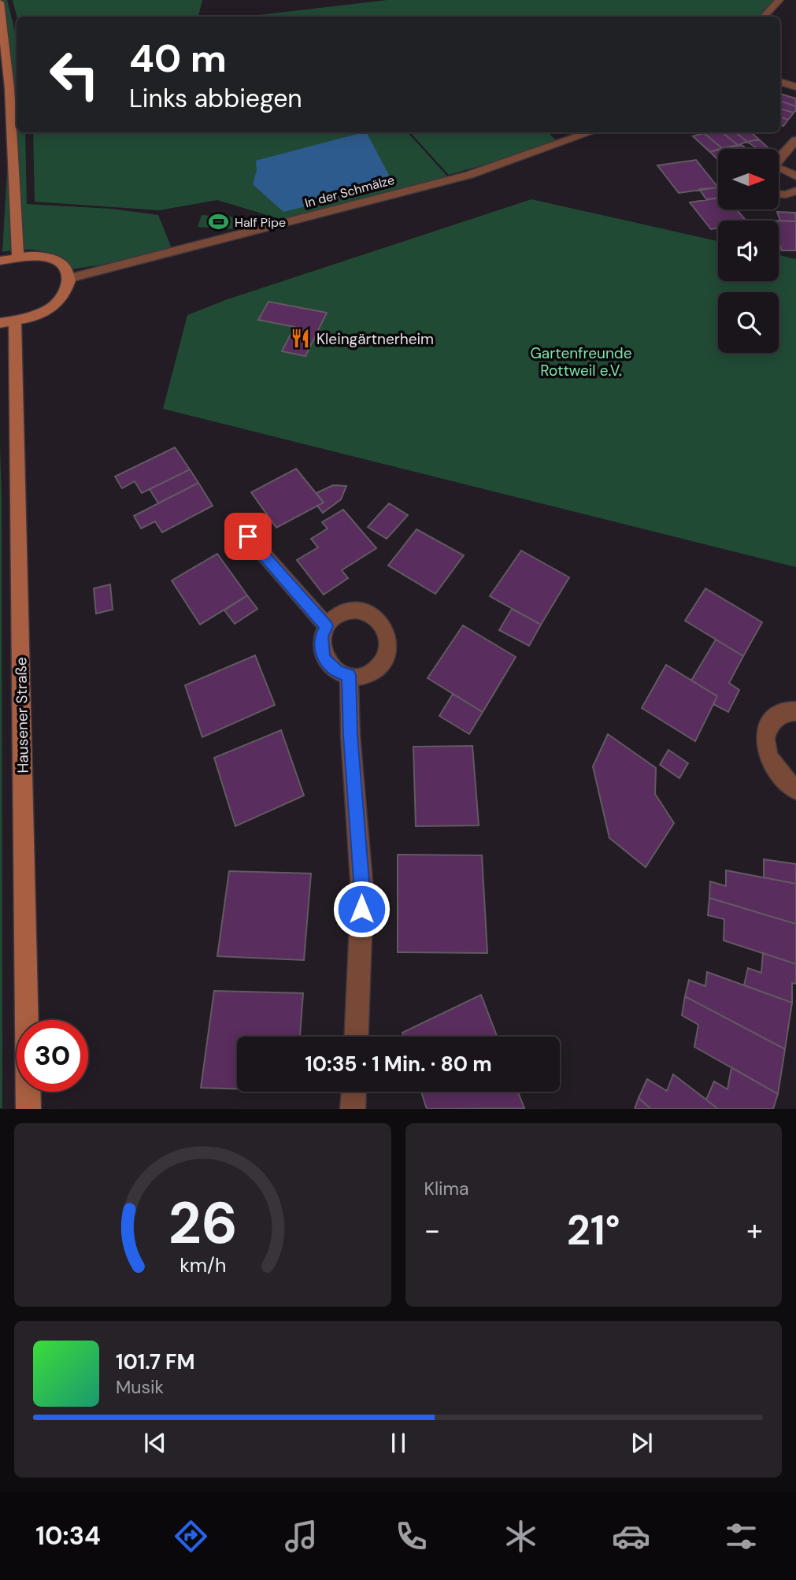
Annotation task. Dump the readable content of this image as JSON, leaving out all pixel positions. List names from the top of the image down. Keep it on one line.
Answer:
{"streets":{"main road":["Hausener Straße"],"street":["In der Schmälze"]},"parks":["Gartenfreunde Rottweil e.V."],"places":{"sports":["Half Pipe"],"restaurant":["Kleingärtnerheim"]},"north":"right","page":{"turn":["40 m","Links abbiegen"],"limit":"30","trip":"10:35 · 1 Min. · 80 m","tile":"Klima","heat":["−","21°","+"],"song":["101.7 FM","Musik"],"tabs":"10:34","gauge":["26","km/h"]}}
